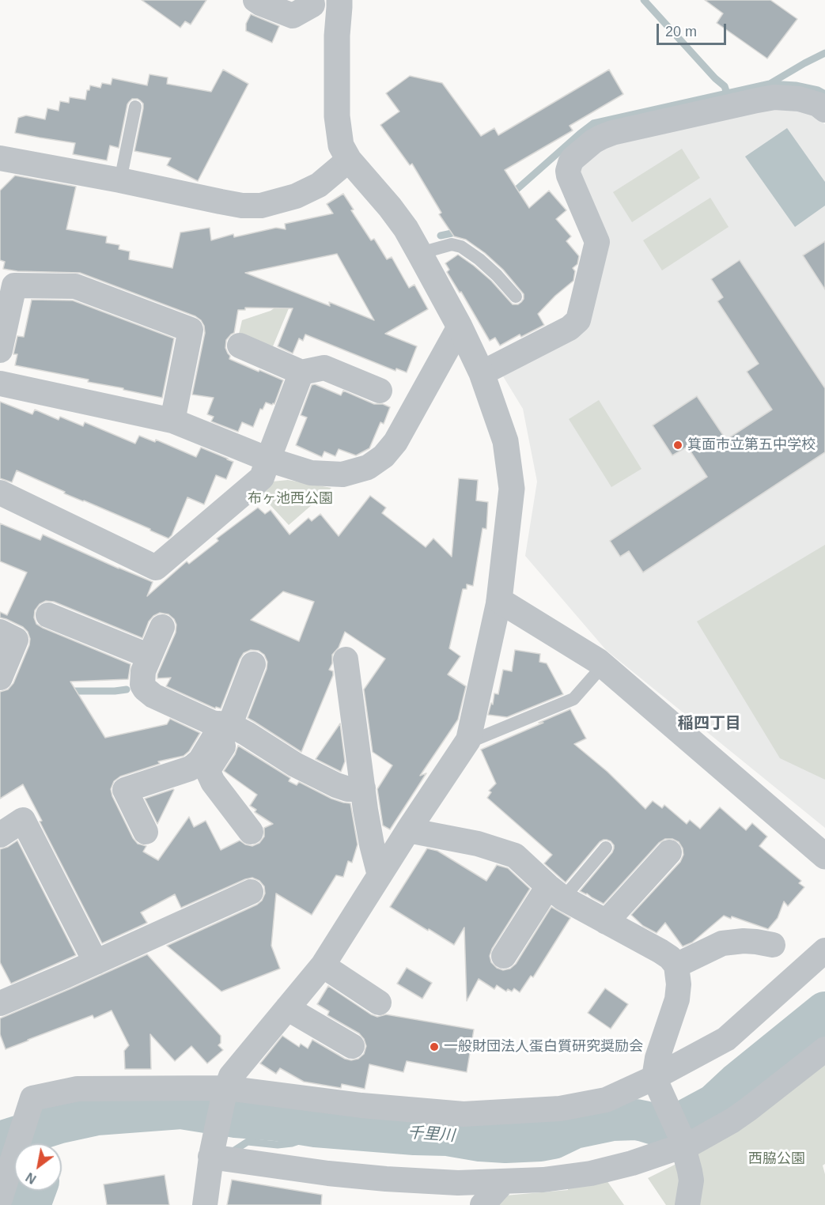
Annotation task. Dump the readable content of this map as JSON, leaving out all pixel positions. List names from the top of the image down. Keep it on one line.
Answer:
{"districts":["稲四丁目"],"water":["千里川"],"parks":["布ヶ池西公園","西脇公園"],"places":["箕面市立第五中学校","一般財団法人蛋白質研究奨励会"],"scale_bar":"20 m","north":"bottom left"}
